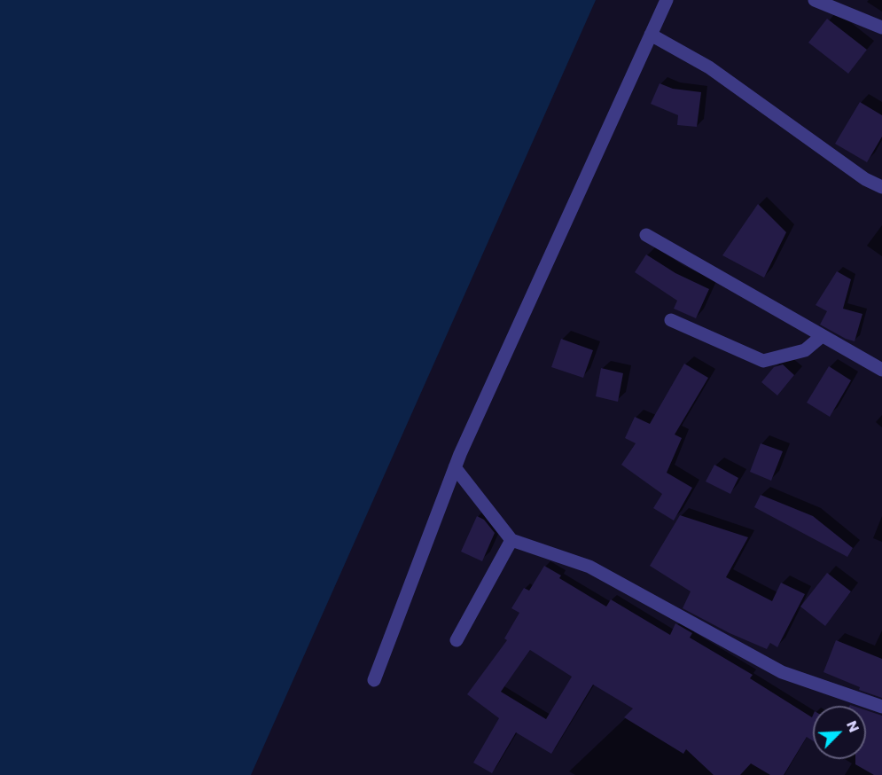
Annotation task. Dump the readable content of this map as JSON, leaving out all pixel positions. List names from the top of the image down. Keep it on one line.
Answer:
{"north":"top right"}
